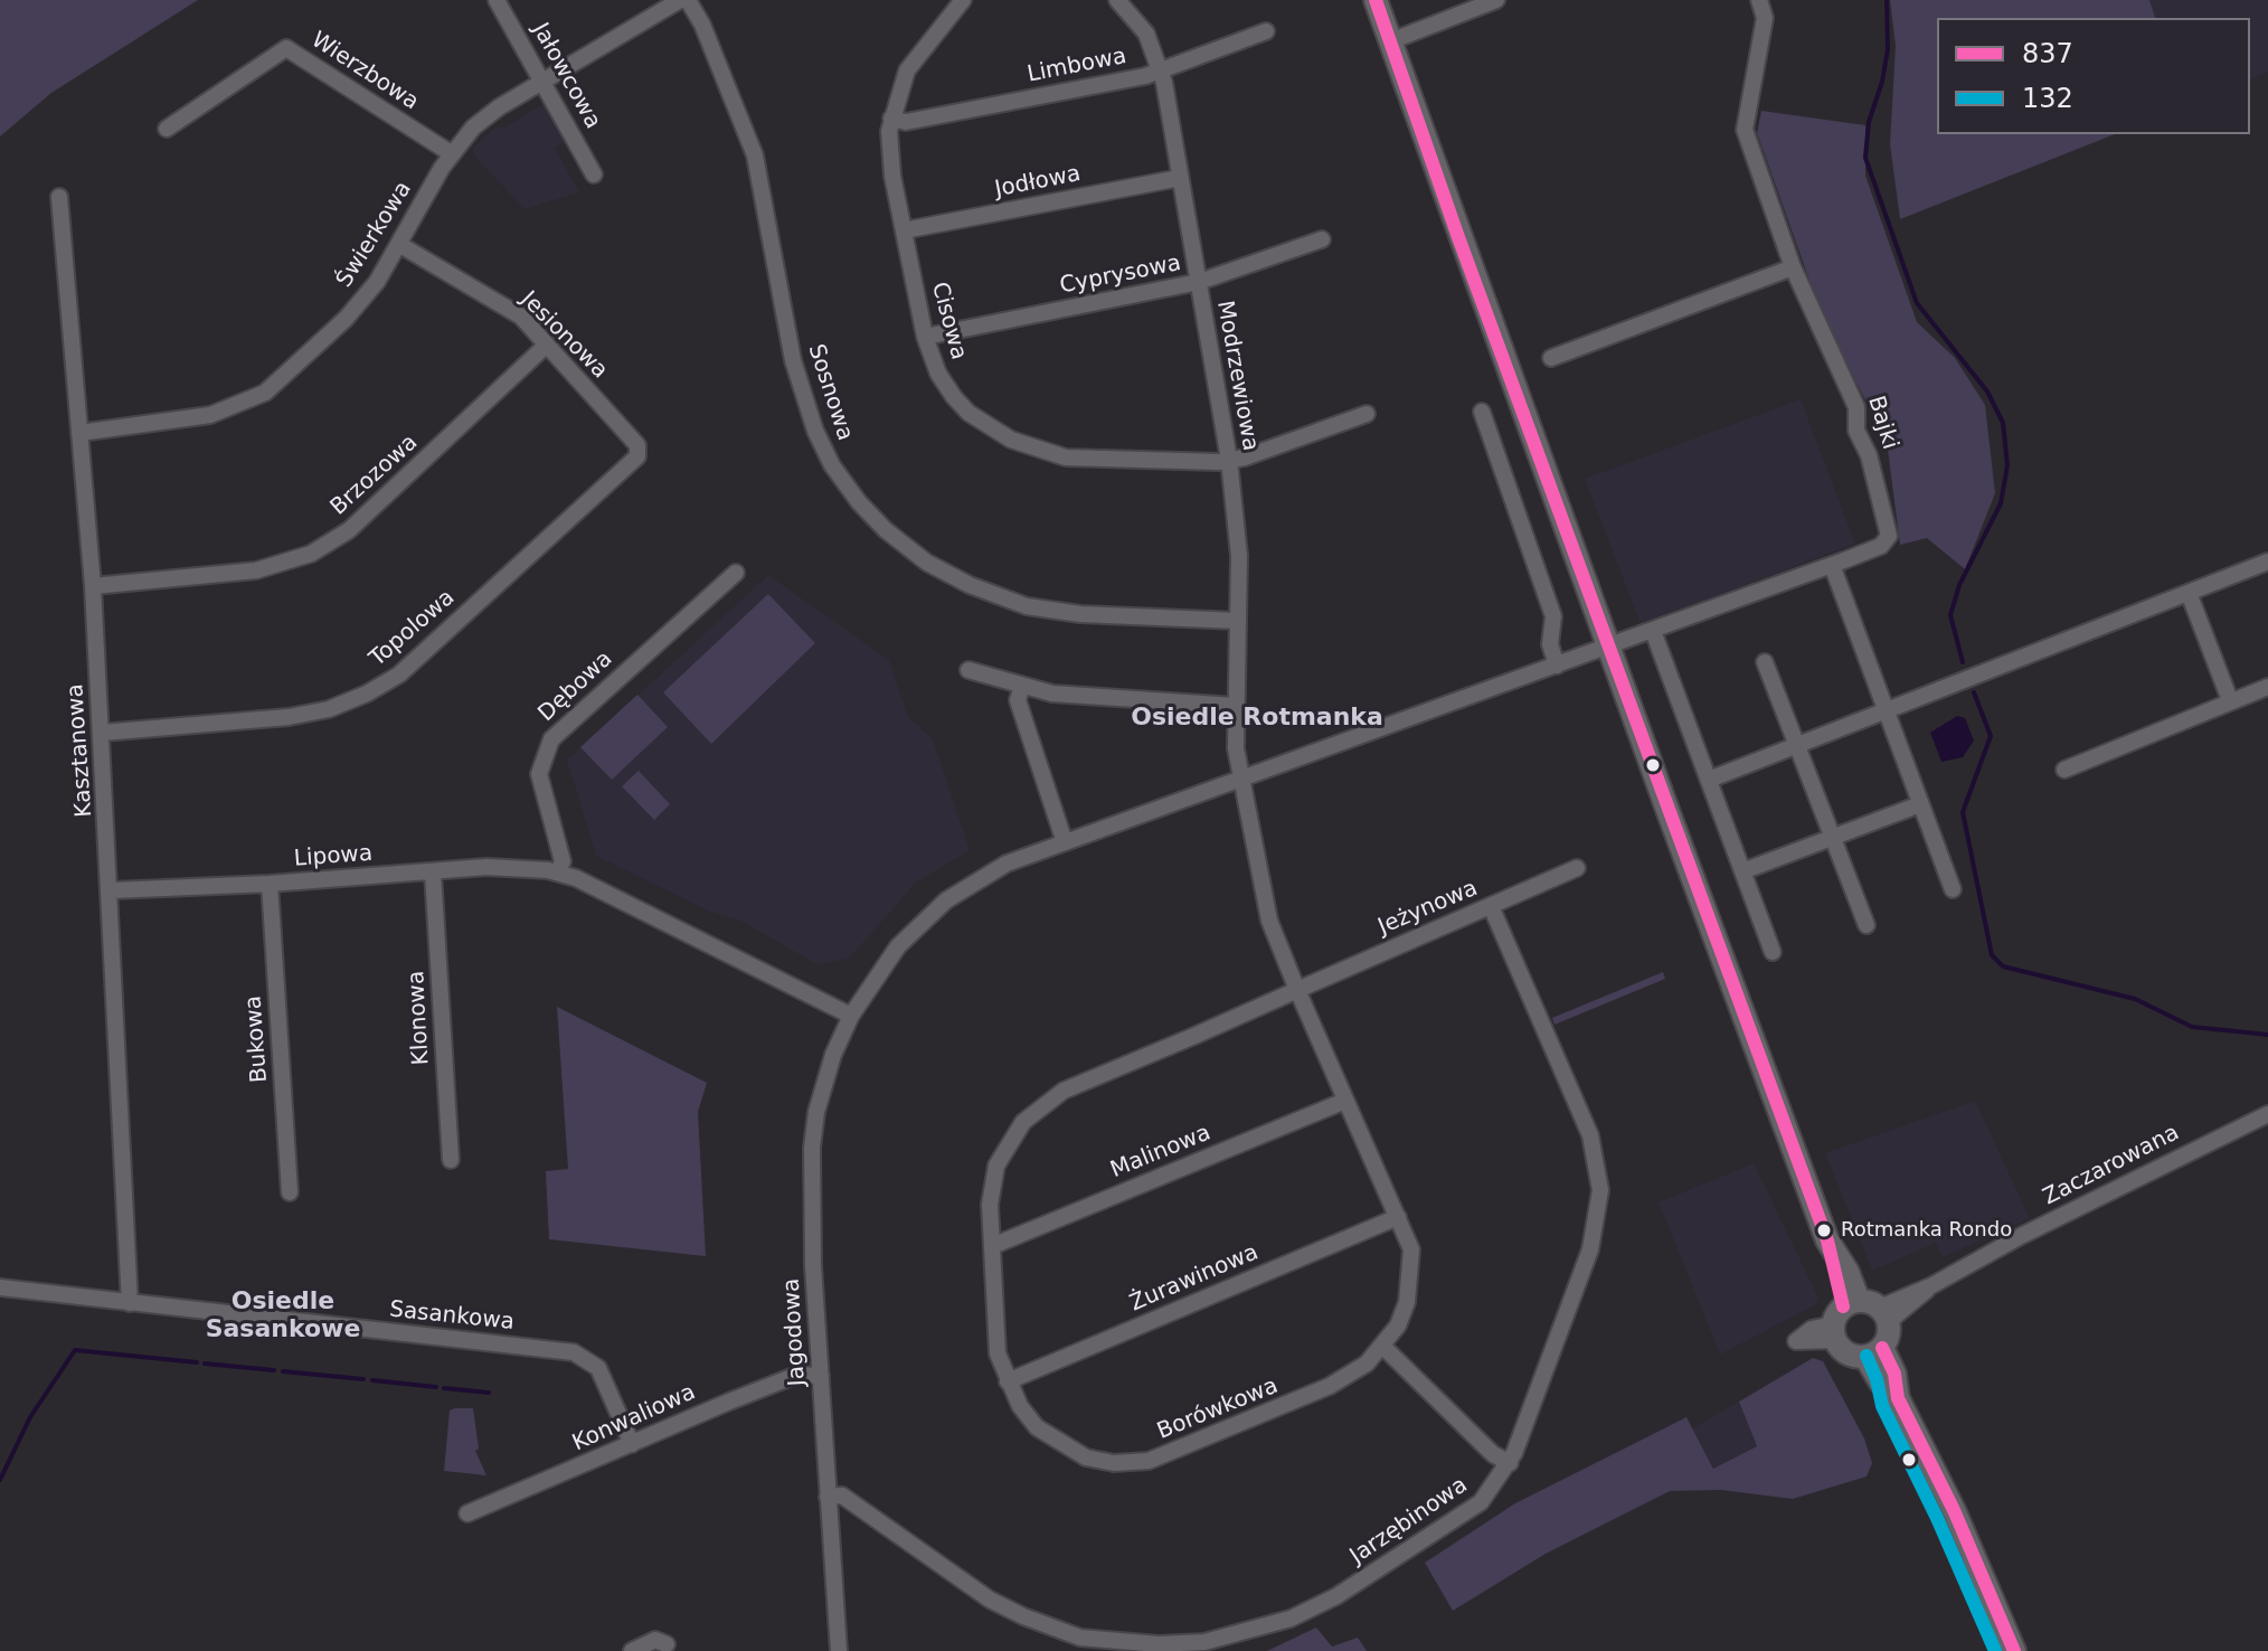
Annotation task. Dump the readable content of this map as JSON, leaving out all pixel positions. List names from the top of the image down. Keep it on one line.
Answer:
{"streets":{"street":["Limbowa","Wierzbowa","Jałowcowa","Jodłowa","Świerkowa","Cyprysowa","Cisowa","Jesionowa","Modrzewiowa","Sosnowa","Bajki","Brzozowa","Topolowa","Dębowa","Kasztanowa","Lipowa","Jeżynowa","Klonowa","Bukowa","Malinowa","Zaczarowana","Żurawinowa","Sasankowa","Jagodowa","Borówkowa","Konwaliowa","Jarzębinowa"]},"crossings":[["Limbowa","Cisowa"],["Limbowa","Modrzewiowa"],["Wierzbowa","Świerkowa"],["Jałowcowa","Świerkowa"],["Jodłowa","Cisowa"],["Jodłowa","Modrzewiowa"],["Świerkowa","Jesionowa"],["Świerkowa","Kasztanowa"],["Cyprysowa","Cisowa"],["Cyprysowa","Modrzewiowa"],["Cisowa","Modrzewiowa"],["Jesionowa","Brzozowa"],["Jesionowa","Topolowa"],["Modrzewiowa","Sosnowa"],["Modrzewiowa","Bajki"],["Modrzewiowa","Jagodowa"],["Modrzewiowa","Borówkowa"],["Bajki","Jagodowa"],["Bajki","Borówkowa"],["Brzozowa","Kasztanowa"],["Topolowa","Kasztanowa"],["Dębowa","Lipowa"],["Kasztanowa","Lipowa"],["Kasztanowa","Sasankowa"],["Lipowa","Klonowa"],["Lipowa","Bukowa"],["Jeżynowa","Borówkowa"],["Jeżynowa","Jarzębinowa"],["Malinowa","Borówkowa"],["Żurawinowa","Borówkowa"],["Sasankowa","Konwaliowa"],["Jagodowa","Borówkowa"],["Jagodowa","Konwaliowa"],["Jagodowa","Jarzębinowa"]],"districts":["Osiedle Rotmanka","Osiedle Sasankowe"],"places":["Rotmanka Rondo"],"lines":["transit line 837","transit line 132"],"legend":["837","132"]}
